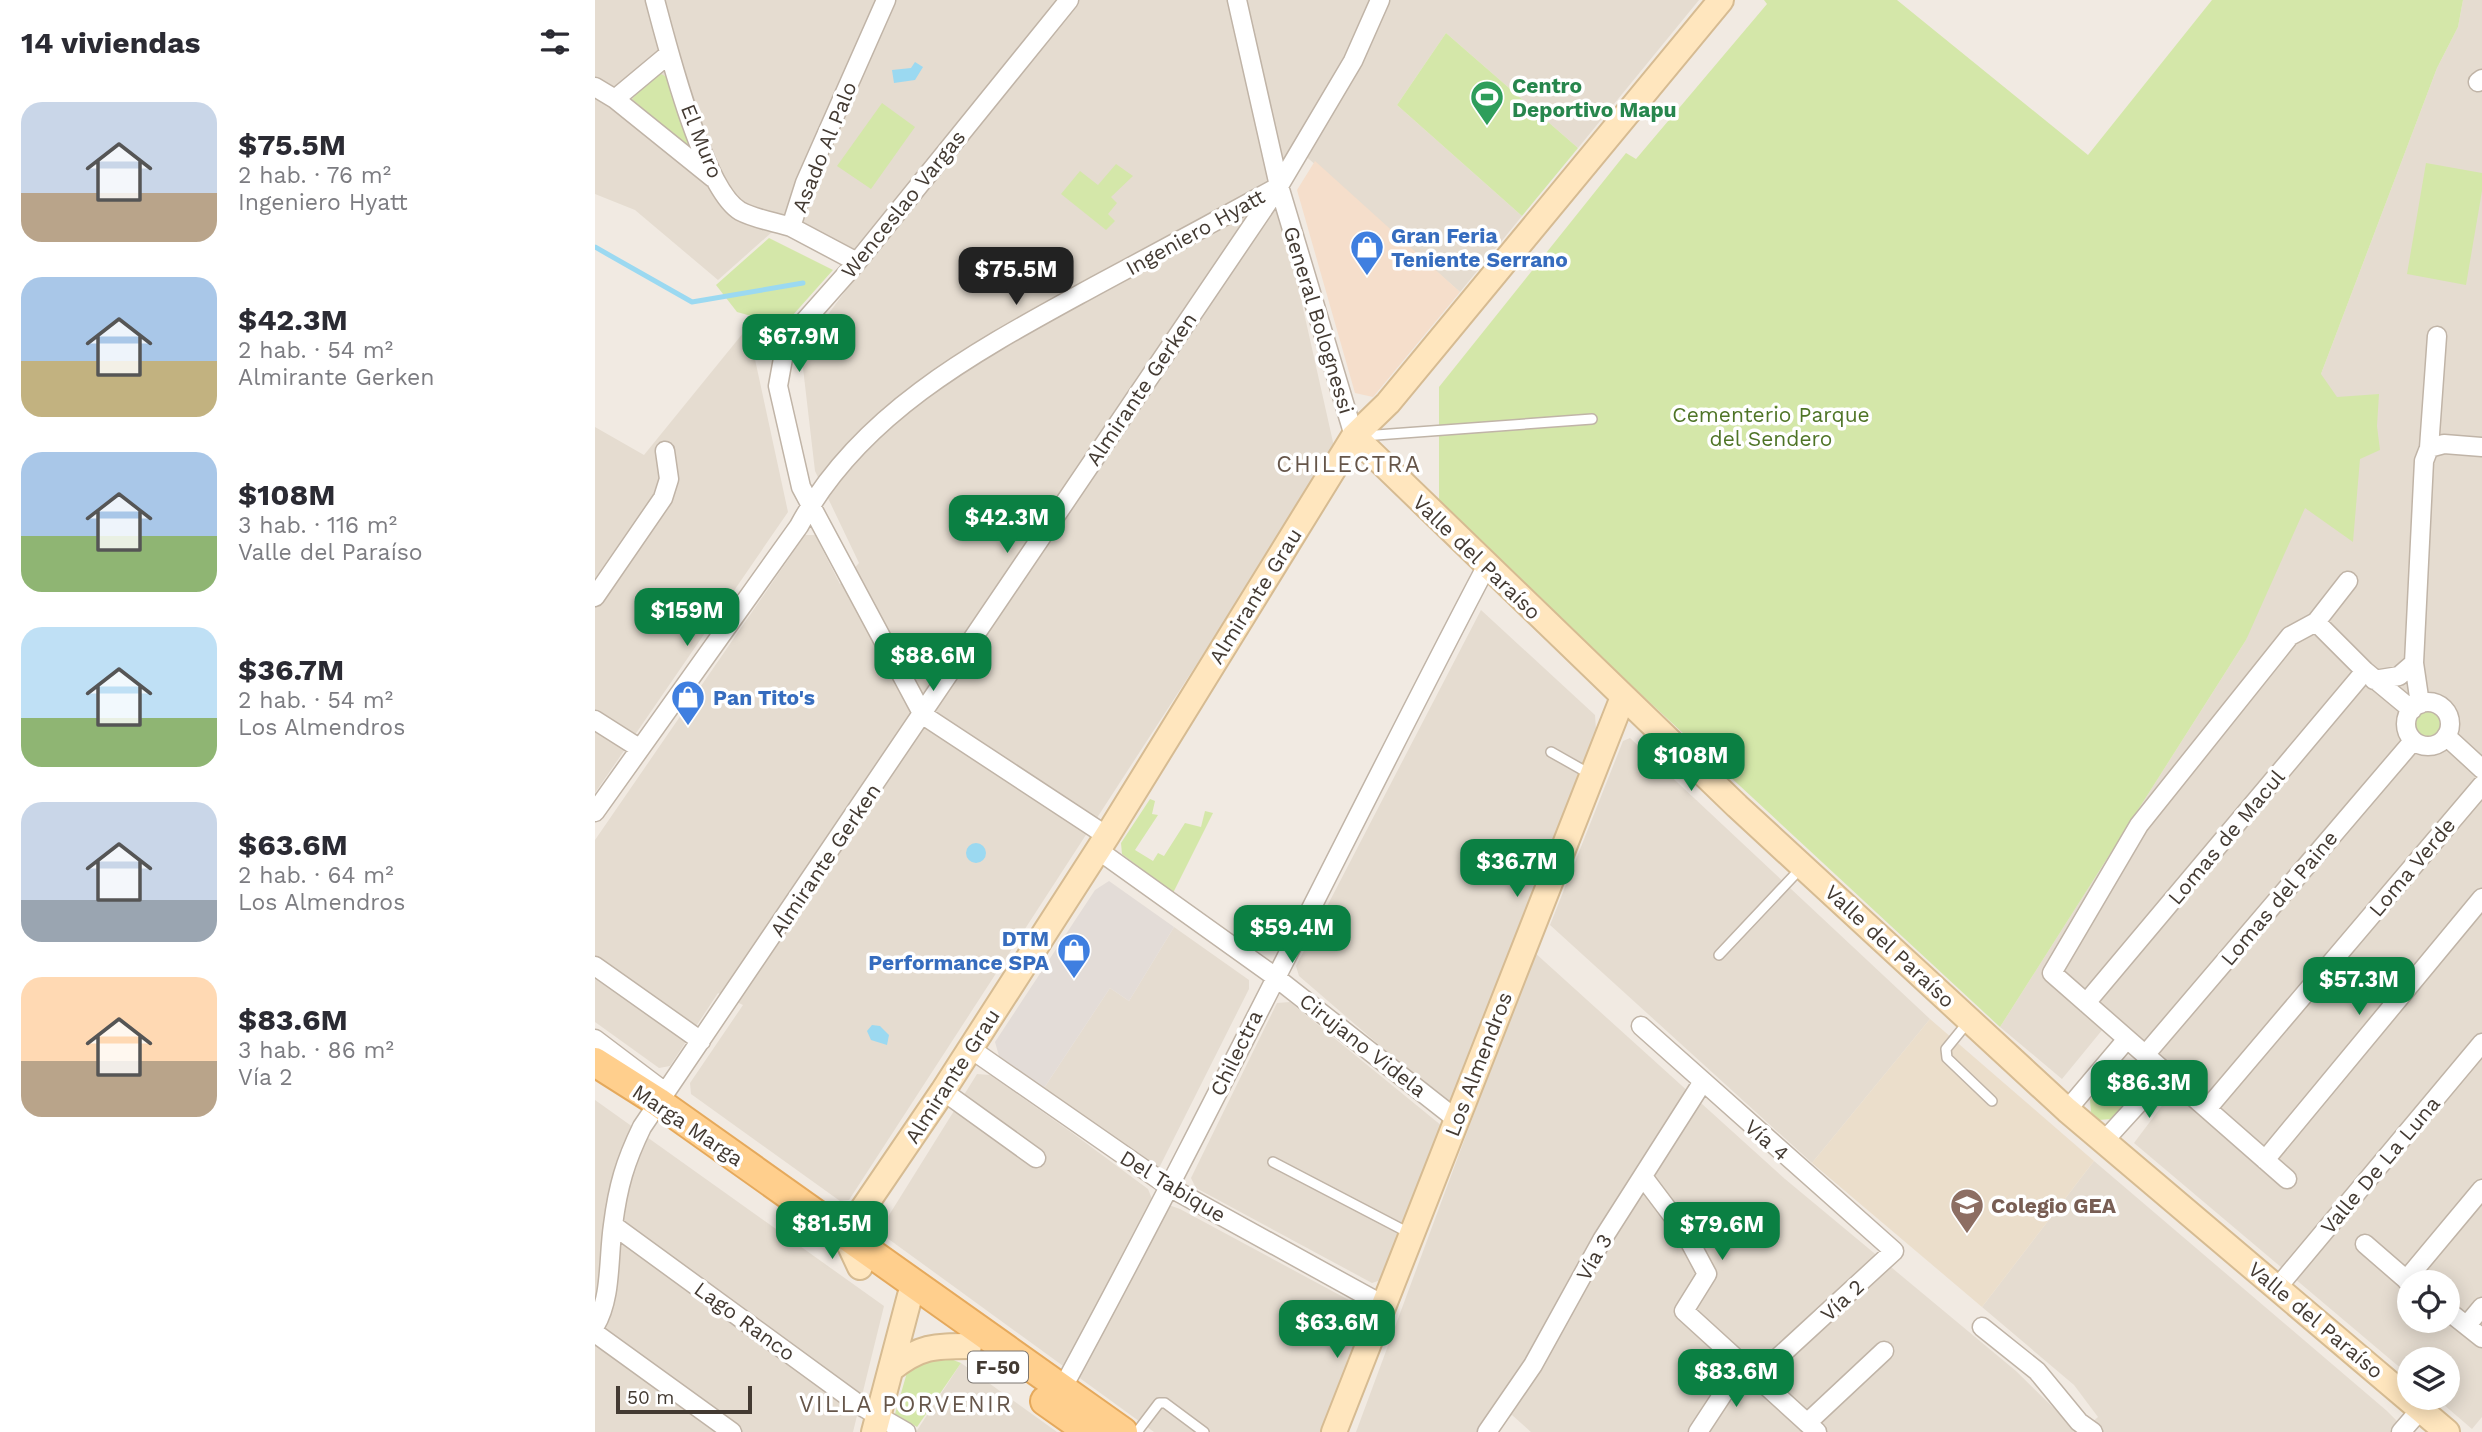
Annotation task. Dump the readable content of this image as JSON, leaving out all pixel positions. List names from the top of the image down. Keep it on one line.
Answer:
{"streets":{"main road":["Marga Marga","F-50"],"street":["El Muro","Asado Al Palo","Wenceslao Vargas","Ingeniero Hyatt","General Bolognessi","Almirante Gerken","Valle del Paraíso","Almirante Grau","Lomas de Macul","Loma Verde","Lomas del Paine","Cirujano Videla","Chilectra","Los Almendros","Vía 4","Valle De La Luna","Del Tabique","Vía 3","Vía 2","Lago Ranco"]},"crossings":[["El Muro","Asado Al Palo"],["Asado Al Palo","Wenceslao Vargas"],["Wenceslao Vargas","Ingeniero Hyatt"],["Wenceslao Vargas","Almirante Gerken"],["Wenceslao Vargas","Almirante Grau"],["Wenceslao Vargas","Cirujano Videla"],["Ingeniero Hyatt","General Bolognessi"],["Ingeniero Hyatt","Almirante Gerken"],["General Bolognessi","Almirante Gerken"],["General Bolognessi","Valle del Paraíso"],["General Bolognessi","Almirante Grau"],["Almirante Gerken","Marga Marga"],["Almirante Gerken","Lago Ranco"],["Valle del Paraíso","Almirante Grau"],["Valle del Paraíso","Chilectra"],["Valle del Paraíso","Los Almendros"],["Valle del Paraíso","Valle De La Luna"],["Almirante Grau","Cirujano Videla"],["Almirante Grau","Marga Marga"],["Almirante Grau","Del Tabique"],["Cirujano Videla","Chilectra"],["Cirujano Videla","Los Almendros"],["Chilectra","Marga Marga"],["Chilectra","Del Tabique"],["Los Almendros","Del Tabique"],["Vía 4","Vía 3"],["Vía 4","Vía 2"]],"districts":["CHILECTRA","VILLA PORVENIR"],"parks":["Cementerio Parque del Sendero"],"places":{"sports":["Centro Deportivo Mapu"],"shop":["Gran Feria Teniente Serrano","Pan Tito's","DTM Performance SPA"],"school or university":["Colegio GEA"]},"scale_bar":"50 m","page":{"heading":"14 viviendas","list":[{"name":"$75.5M","note":"2 hab. · 76 m² · Ingeniero Hyatt"},{"name":"$42.3M","note":"2 hab. · 54 m² · Almirante Gerken"},{"name":"$108M","note":"3 hab. · 116 m² · Valle del Paraíso"},{"name":"$36.7M","note":"2 hab. · 54 m² · Los Almendros"},{"name":"$63.6M","note":"2 hab. · 64 m² · Los Almendros"},{"name":"$83.6M","note":"3 hab. · 86 m² · Vía 2"}],"price":["$75.5M","$67.9M","$42.3M","$159M","$88.6M","$108M","$36.7M","$59.4M","$57.3M","$86.3M","$81.5M","$79.6M","$63.6M","$83.6M"],"scale":"50 m"}}
